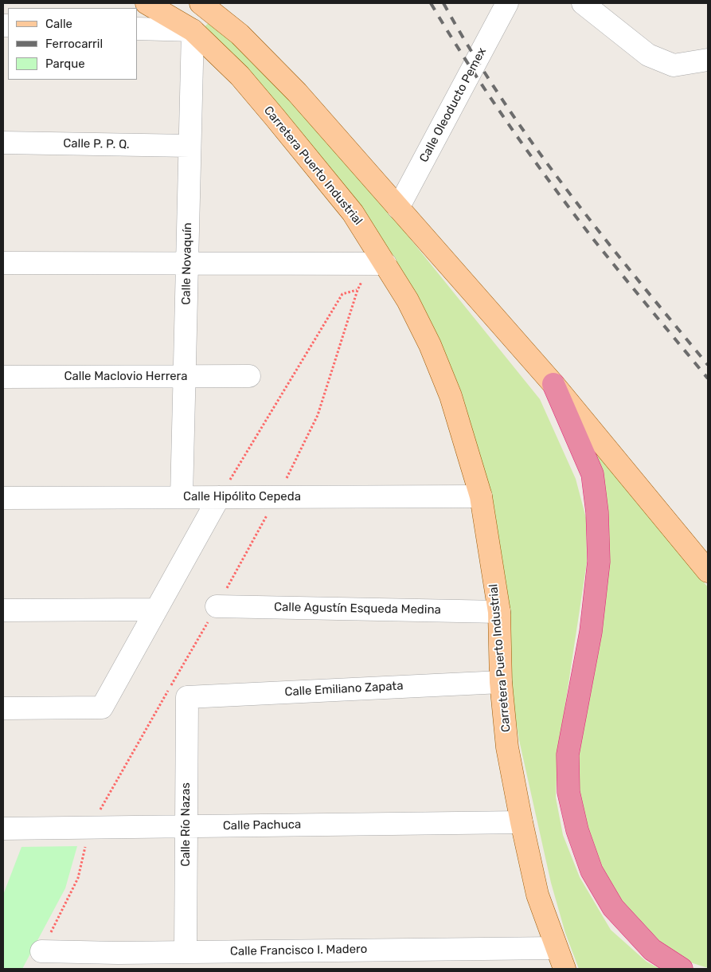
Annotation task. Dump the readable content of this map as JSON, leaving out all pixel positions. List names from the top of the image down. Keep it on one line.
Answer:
{"streets":{"main road":["Carretera Puerto Industrial"],"street":["Calle Oleoducto Pemex","Calle P. P. Q.","Calle Novaquín","Calle Maclovio Herrera","Calle Hipólito Cepeda","Calle Agustín Esqueda Medina","Calle Emiliano Zapata","Calle Río Nazas","Calle Pachuca","Calle Francisco I. Madero"]},"crossings":[["Calle P. P. Q.","Calle Novaquín"],["Carretera Puerto Industrial","Calle Novaquín"],["Carretera Puerto Industrial","Calle Hipólito Cepeda"],["Carretera Puerto Industrial","Calle Agustín Esqueda Medina"],["Carretera Puerto Industrial","Calle Emiliano Zapata"],["Carretera Puerto Industrial","Calle Pachuca"],["Carretera Puerto Industrial","Calle Francisco I. Madero"],["Calle Novaquín","Calle Maclovio Herrera"],["Calle Novaquín","Calle Hipólito Cepeda"],["Calle Emiliano Zapata","Calle Río Nazas"],["Calle Río Nazas","Calle Pachuca"],["Calle Río Nazas","Calle Francisco I. Madero"]],"legend":["Calle","Ferrocarril","Parque"]}
